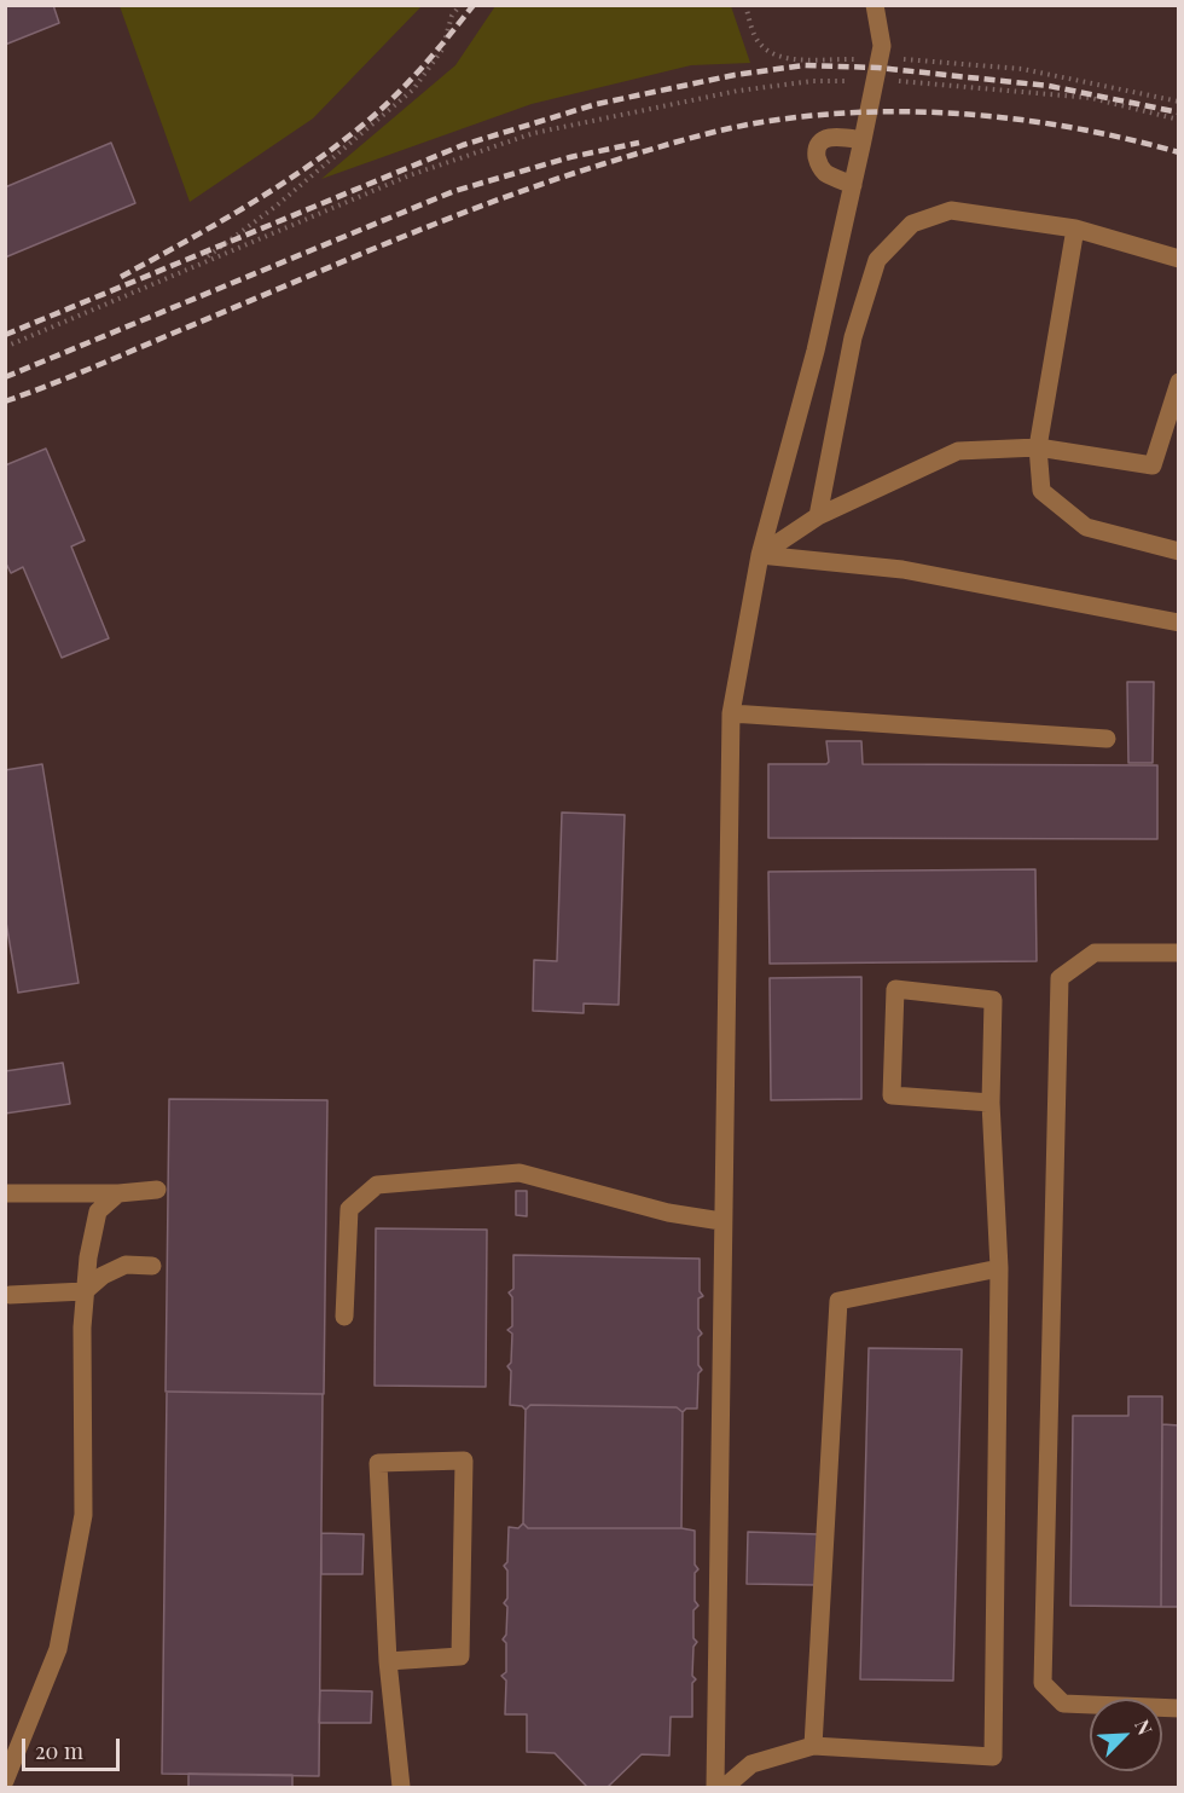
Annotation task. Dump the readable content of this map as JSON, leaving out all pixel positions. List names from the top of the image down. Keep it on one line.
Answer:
{"scale_bar":"20 m","north":"top right"}
